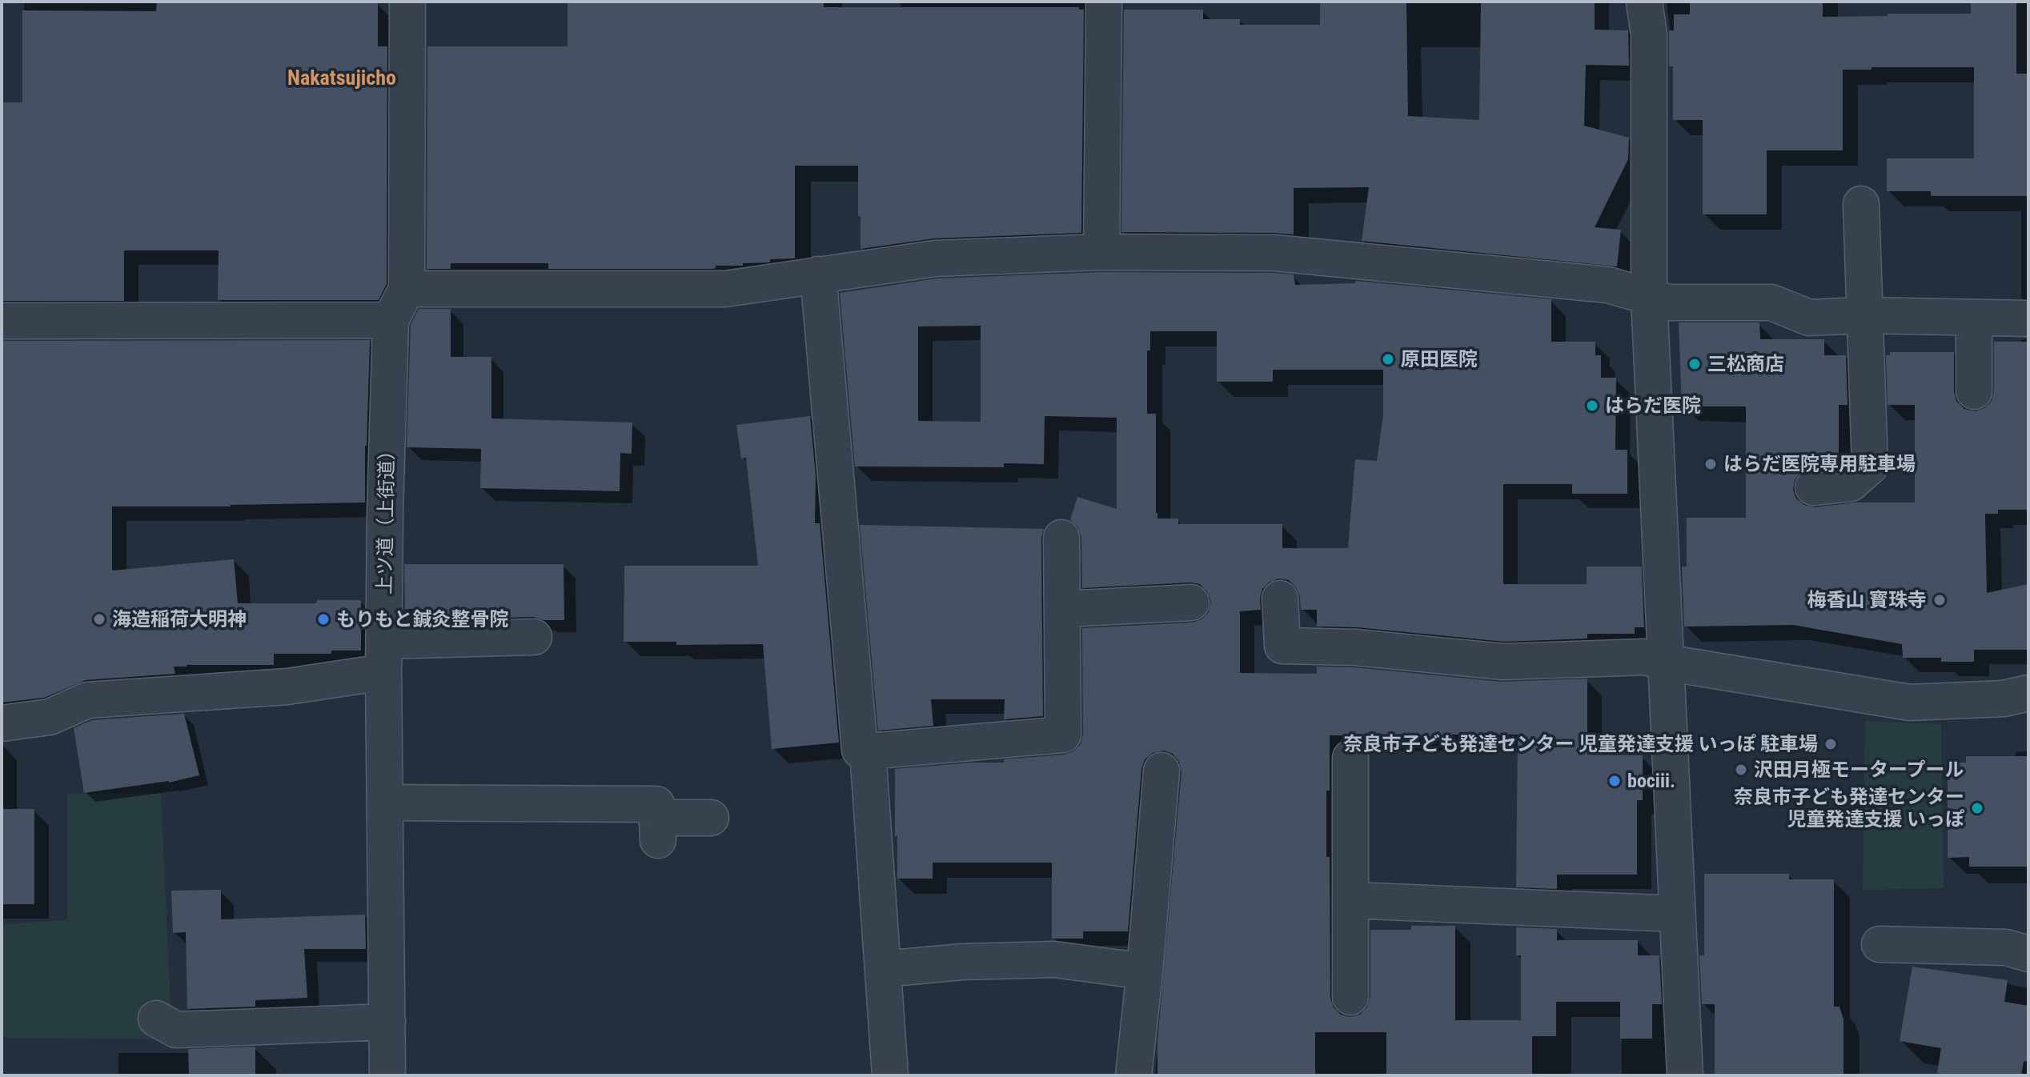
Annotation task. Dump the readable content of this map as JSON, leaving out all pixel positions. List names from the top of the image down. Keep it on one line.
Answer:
{"streets":{"street":["上ツ道（上街道）"]},"districts":["Nakatsujicho"],"places":["原田医院","三松商店","はらだ医院","はらだ医院専用駐車場","梅香山 寳珠寺","海造稲荷大明神","もりもと鍼灸整骨院","奈良市子ども発達センター 児童発達支援 いっぽ 駐車場","沢田月極モータープール","bociii.","奈良市子ども発達センター 児童発達支援 いっぽ"]}
